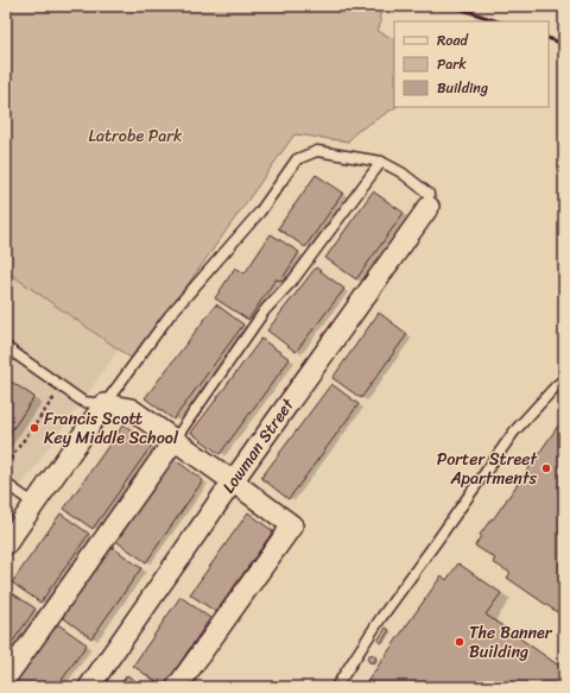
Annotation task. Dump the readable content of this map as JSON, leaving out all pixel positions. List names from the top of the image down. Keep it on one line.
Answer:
{"streets":{"street":["Lowman Street"]},"parks":["Latrobe Park"],"places":["Francis Scott Key Middle School","Porter Street Apartments","The Banner Building"],"legend":["Road","Park","Building"]}
